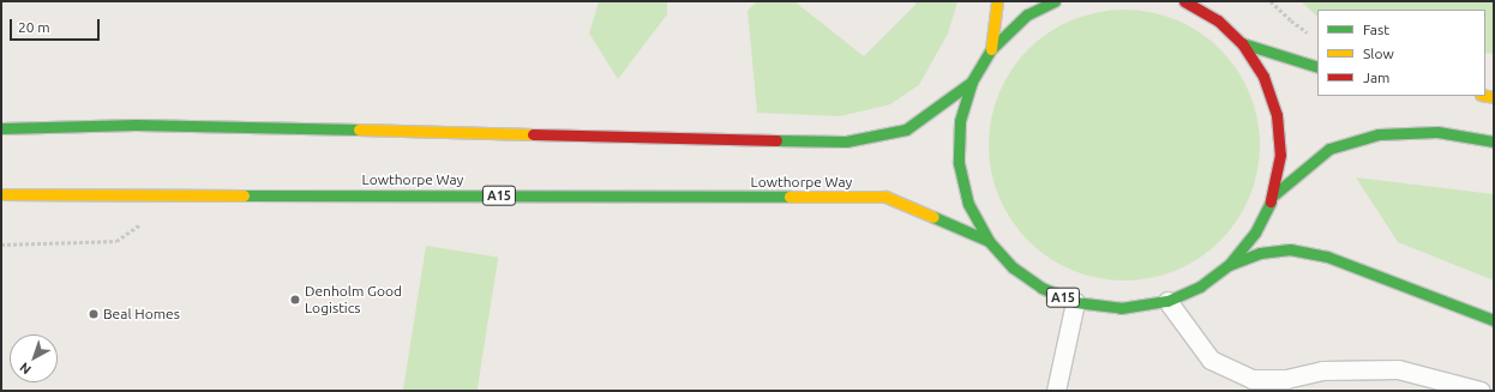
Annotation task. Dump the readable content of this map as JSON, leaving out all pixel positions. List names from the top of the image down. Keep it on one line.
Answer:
{"streets":{"main road":["Lowthorpe Way","A15"]},"crossings":[["Lowthorpe Way","A15"]],"places":["Denholm Good Logistics","Beal Homes"],"legend":["Fast","Slow","Jam"],"scale_bar":"20 m","north":"bottom left"}
